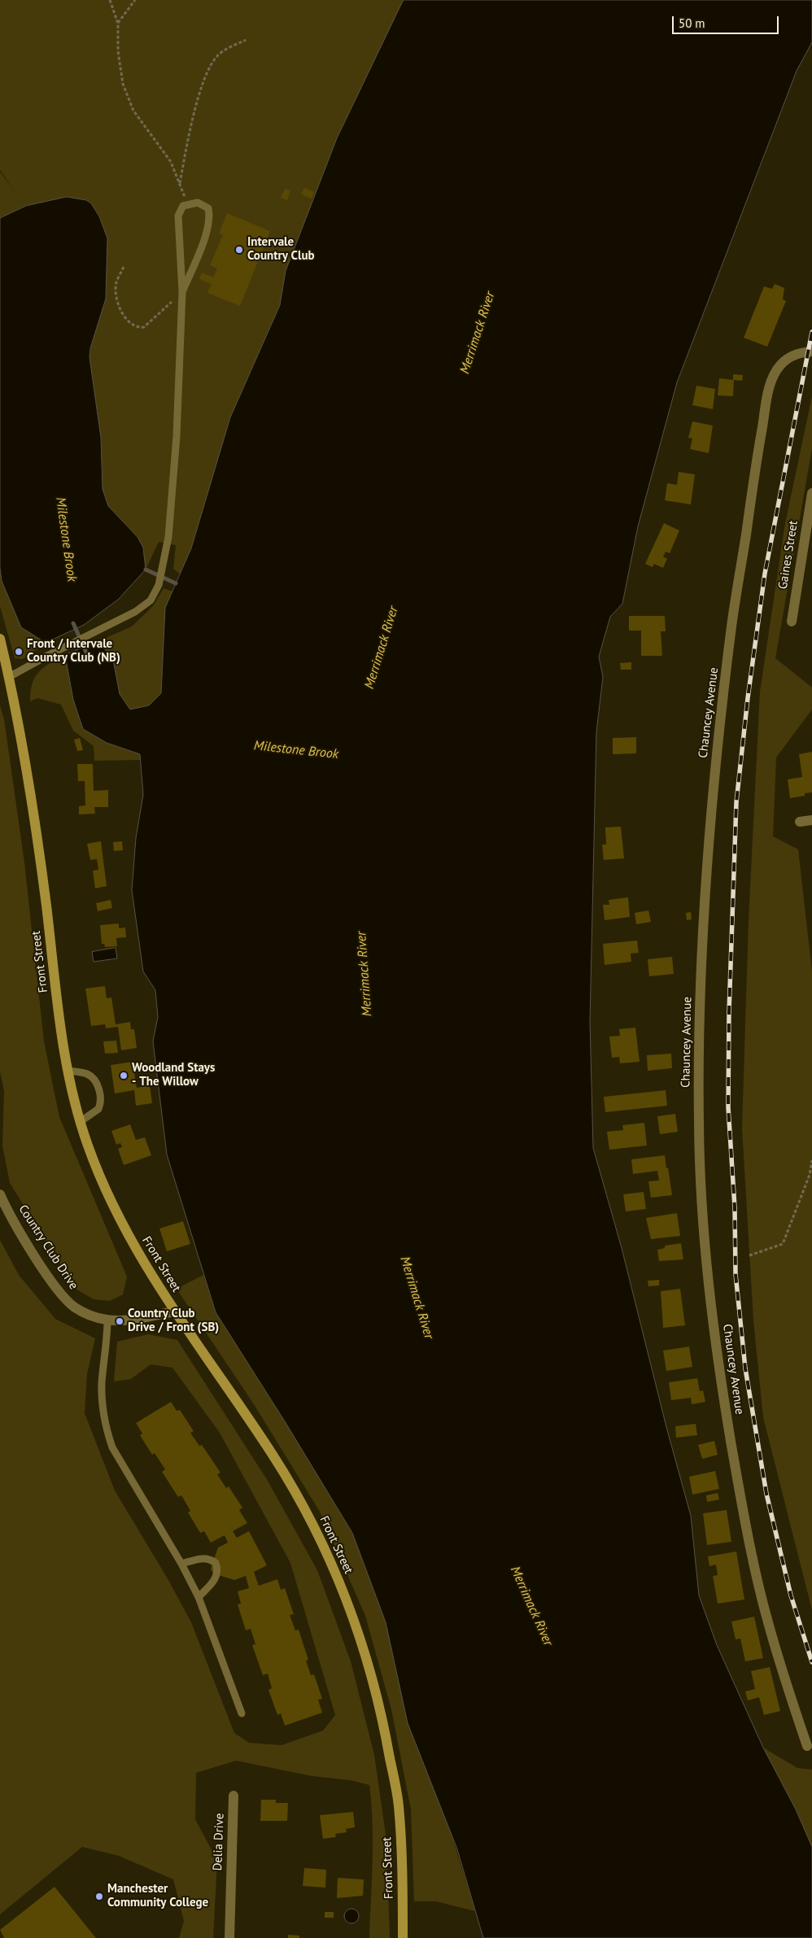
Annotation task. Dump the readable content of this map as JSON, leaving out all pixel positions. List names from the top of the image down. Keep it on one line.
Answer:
{"streets":{"main road":["Front Street"],"street":["Gaines Street","Chauncey Avenue","Country Club Drive","Delia Drive"]},"crossings":[["Front Street","Country Club Drive"]],"water":["Merrimack River","Milestone Brook"],"places":["Intervale Country Club","Front / Intervale Country Club (NB)","Woodland Stays - The Willow","Country Club Drive / Front (SB)","Manchester Community College"],"scale_bar":"50 m"}
